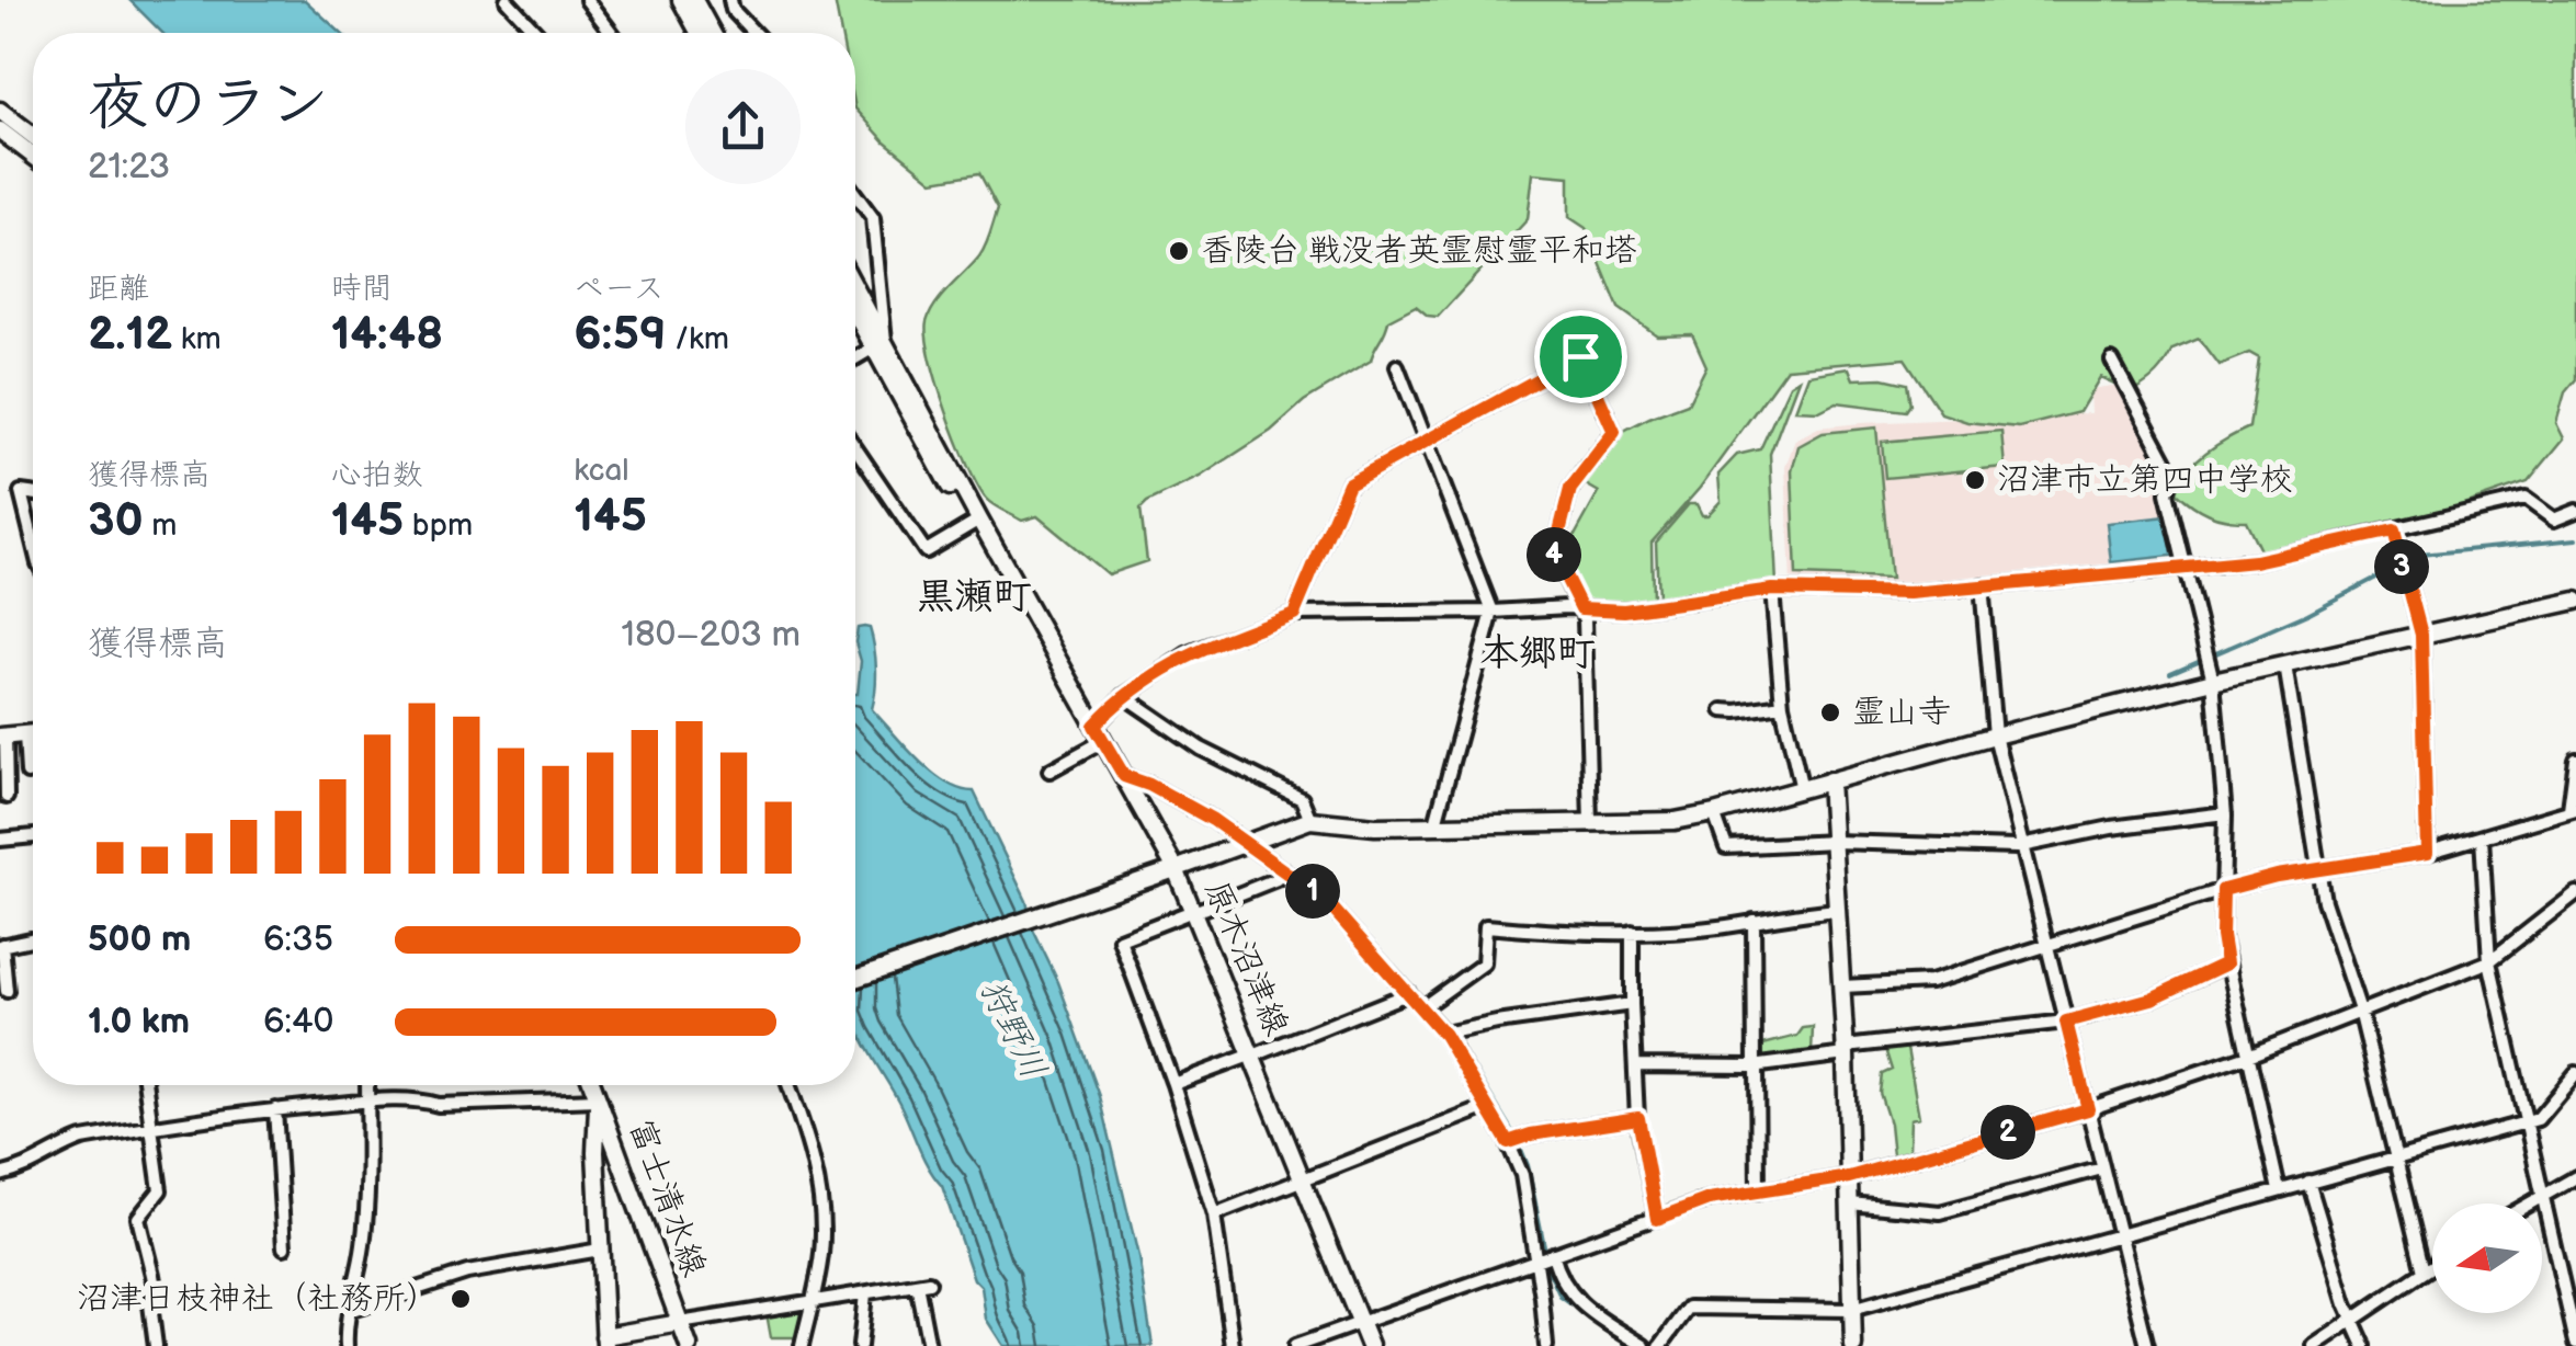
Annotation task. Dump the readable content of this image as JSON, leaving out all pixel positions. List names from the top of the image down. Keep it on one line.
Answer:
{"streets":{"street":["原木沼津線","富士清水線"]},"districts":["黒瀬町","本郷町"],"water":["狩野川"],"places":["香陵台 戦没者英霊慰霊平和塔","沼津市立第四中学校","霊山寺","沼津日枝神社（社務所）"],"north":"left","page":{"heading":["夜のラン","21:23"],"stats":[["距離","2.12 km"],["時間","14:48"],["ペース","6:59 /km"],["獲得標高","30 m"],["心拍数","145 bpm"],["kcal","145"]],"pins":["4","3","1","2"],"chart":["獲得標高","180–203 m"],"list":[{"name":"500 m","note":"6:35"},{"name":"1.0 km","note":"6:40"}]}}
